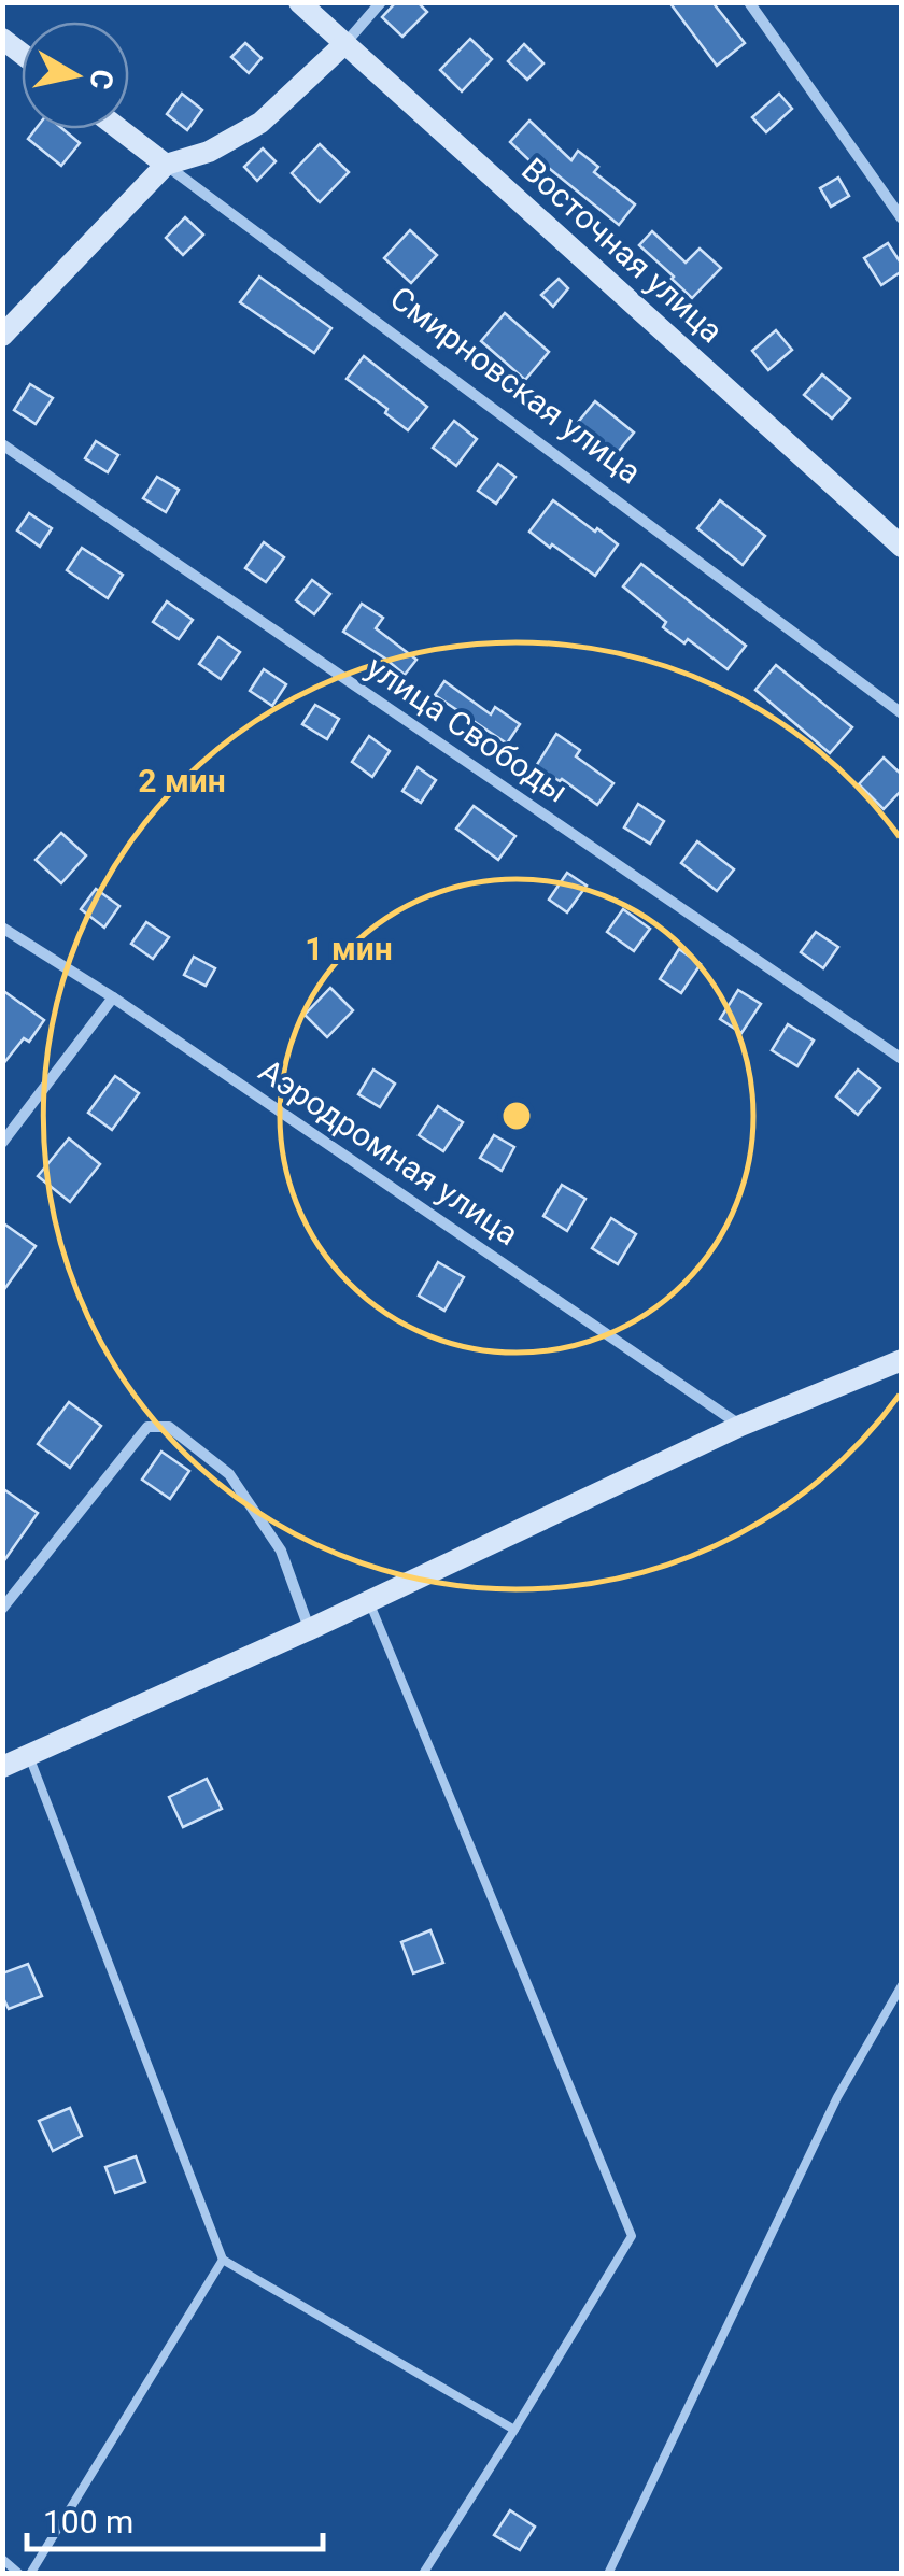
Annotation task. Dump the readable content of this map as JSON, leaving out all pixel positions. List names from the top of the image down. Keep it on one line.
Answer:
{"streets":{"street":["Восточная улица","Смирновская улица","улица Свободы","Аэродромная улица"]},"scale_bar":"100 m","north":"right","rings":["2 мин","1 мин"]}
